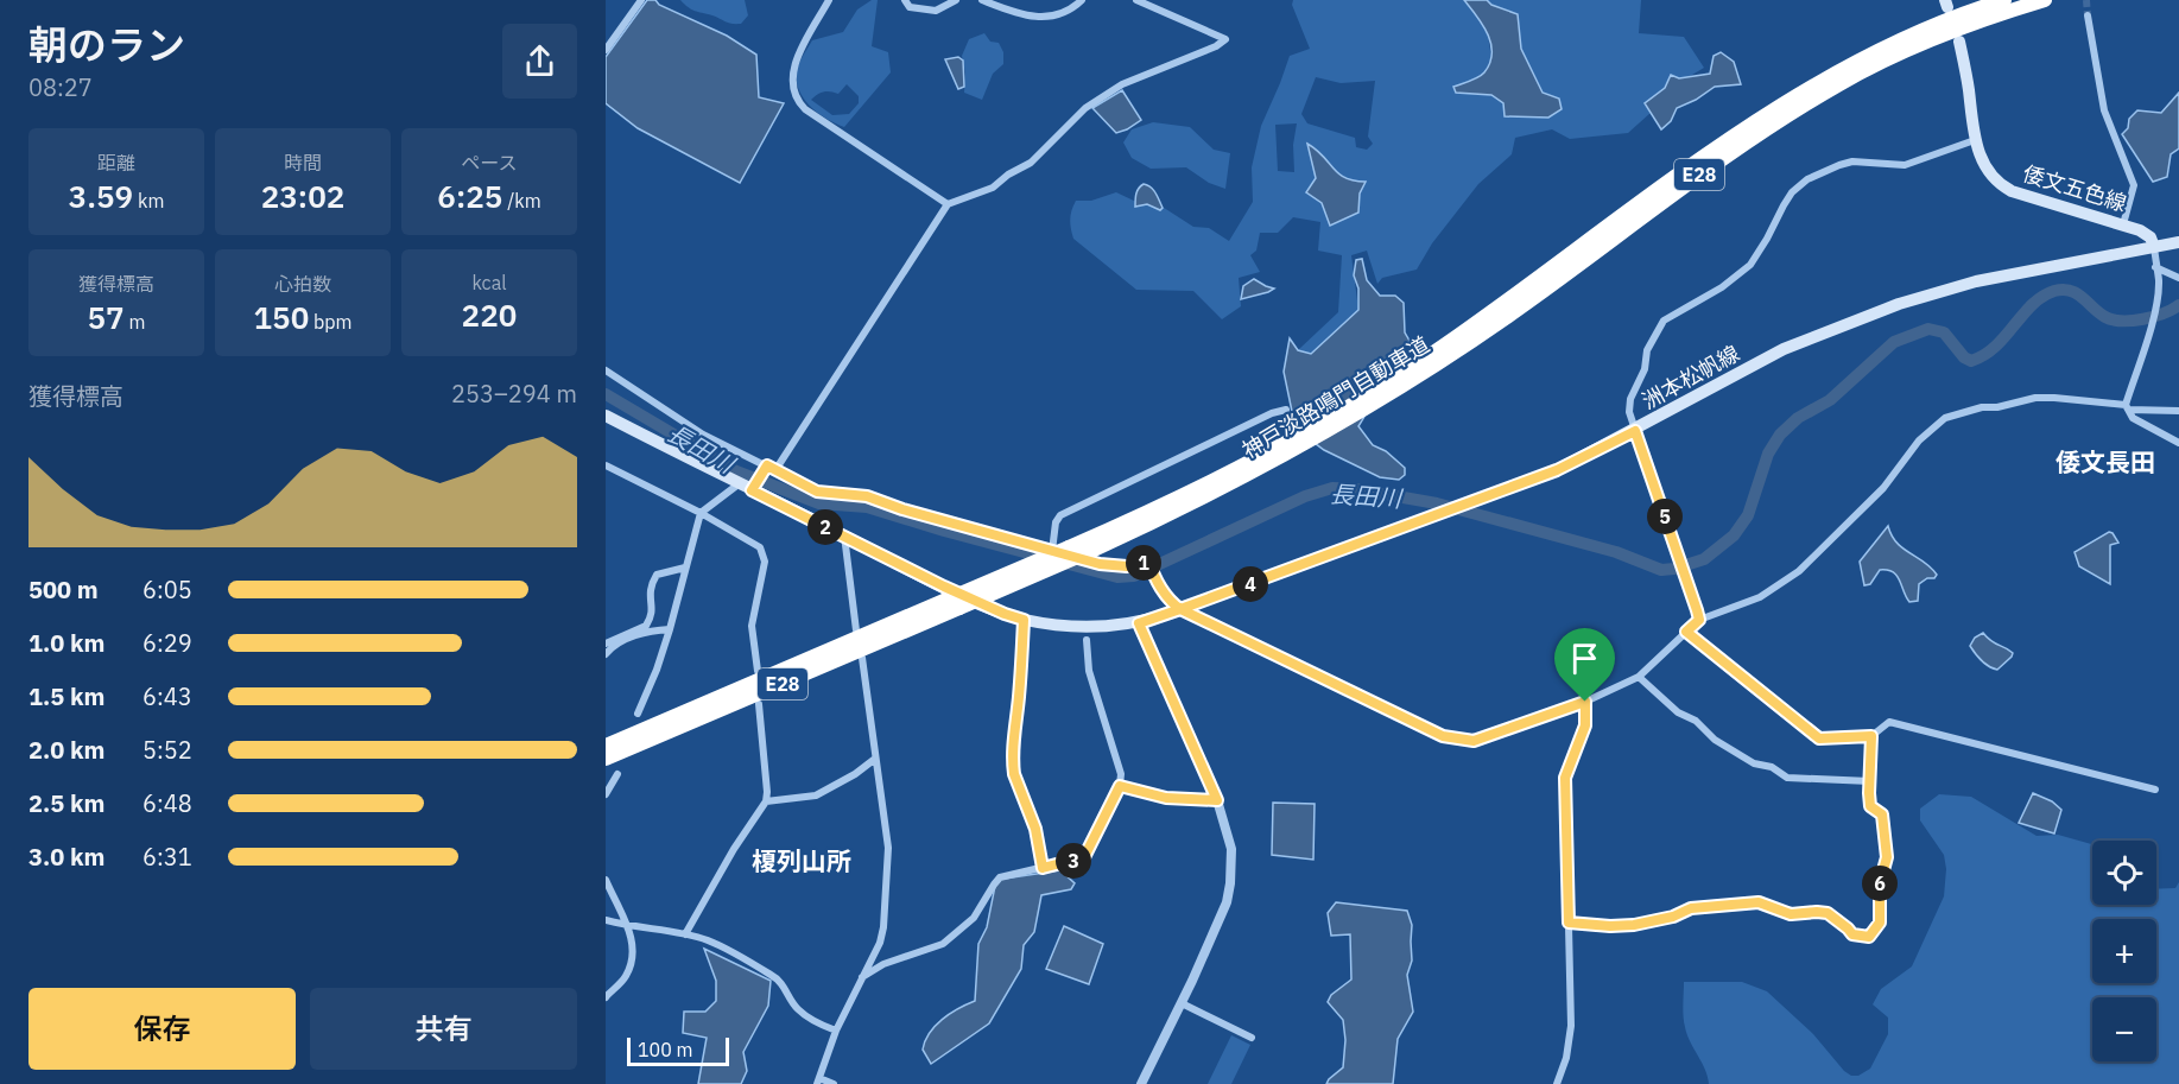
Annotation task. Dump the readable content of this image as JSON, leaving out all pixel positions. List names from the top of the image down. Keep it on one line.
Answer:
{"streets":{"highway":["E28","神戸淡路鳴門自動車道"],"main road":["倭文五色線","洲本松帆線"]},"crossings":[["倭文五色線","洲本松帆線"]],"districts":["倭文長田","榎列山所"],"water":["長田川"],"scale_bar":"100 m","page":{"heading":["朝のラン","08:27"],"stats":[["距離","3.59 km"],["時間","23:02"],["ペース","6:25 /km"],["獲得標高","57 m"],["心拍数","150 bpm"],["kcal","220"]],"chart":["獲得標高","253–294 m"],"pins":["5","2","1","4","3","6"],"list":[{"name":"500 m","note":"6:05"},{"name":"1.0 km","note":"6:29"},{"name":"1.5 km","note":"6:43"},{"name":"2.0 km","note":"5:52"},{"name":"2.5 km","note":"6:48"},{"name":"3.0 km","note":"6:31"}],"map_buttons":["+","−"],"buttons":["保存","共有"],"scale":"100 m"}}
